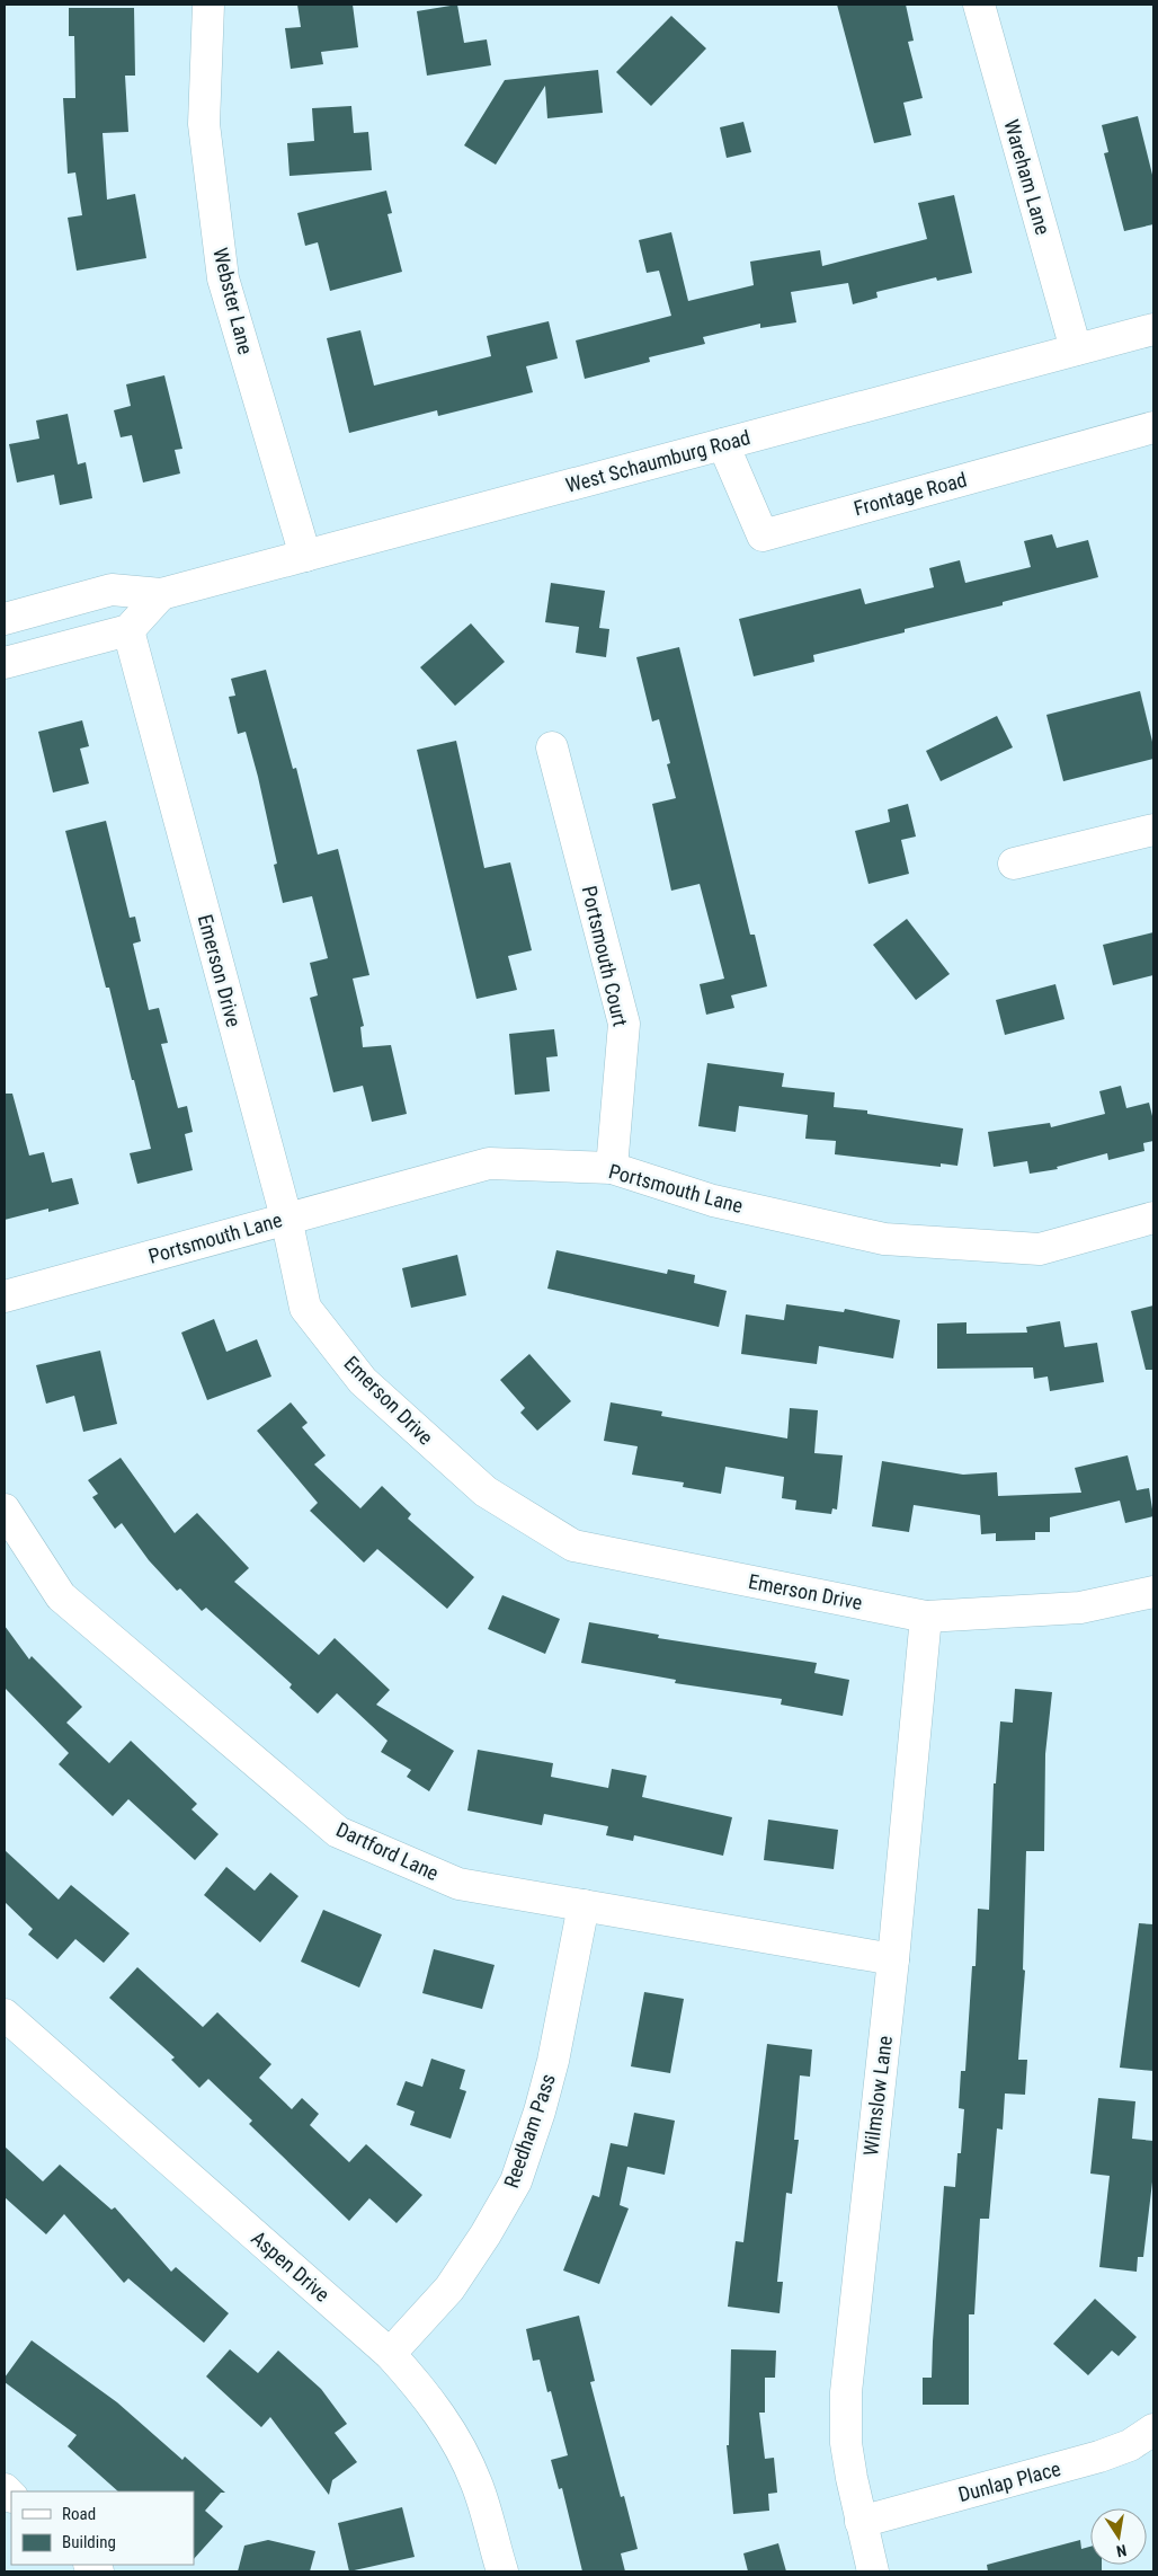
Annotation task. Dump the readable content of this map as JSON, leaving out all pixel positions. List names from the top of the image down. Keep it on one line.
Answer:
{"streets":{"street":["Wareham Lane","Webster Lane","West Schaumburg Road","Frontage Road","Portsmouth Court","Emerson Drive","Portsmouth Lane","Dartford Lane","Wilmslow Lane","Reedham Pass","Aspen Drive","Dunlap Place"]},"crossings":[["Wareham Lane","West Schaumburg Road"],["Webster Lane","West Schaumburg Road"],["West Schaumburg Road","Frontage Road"],["Portsmouth Court","Portsmouth Lane"],["Emerson Drive","Portsmouth Lane"],["Emerson Drive","Wilmslow Lane"],["Dartford Lane","Wilmslow Lane"],["Dartford Lane","Reedham Pass"],["Wilmslow Lane","Dunlap Place"],["Reedham Pass","Aspen Drive"]],"legend":["Road","Building"],"north":"bottom"}
